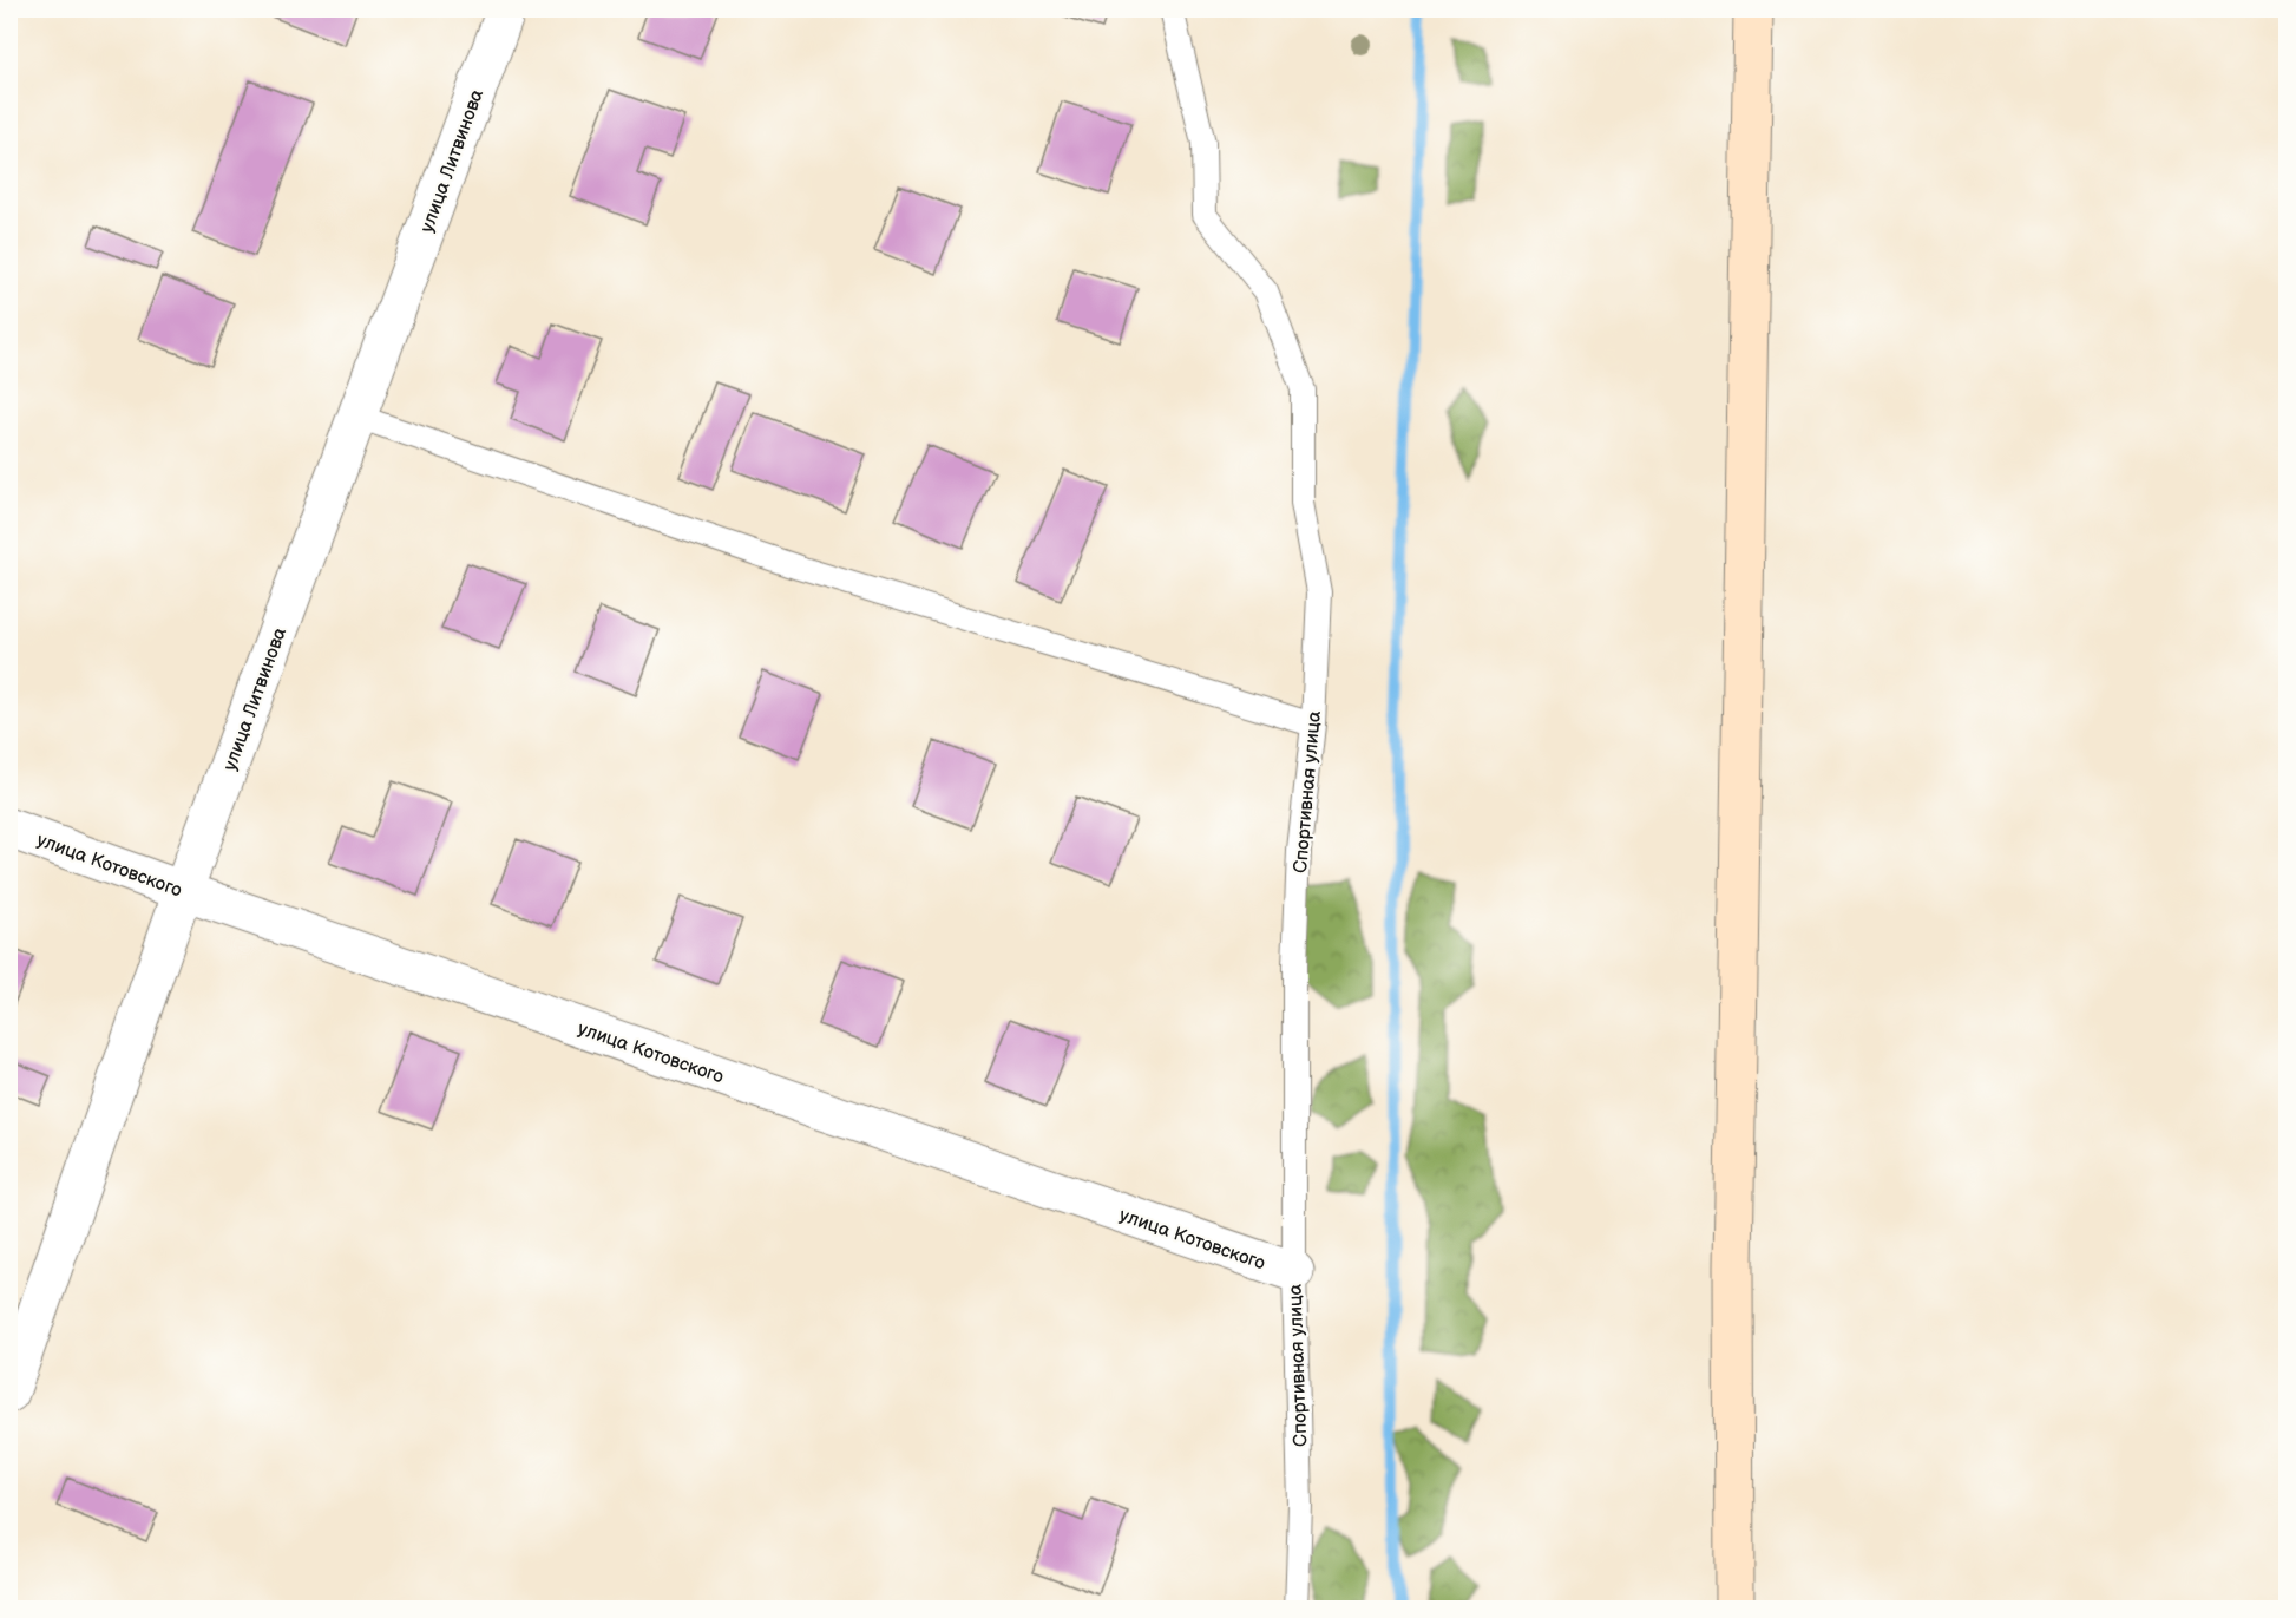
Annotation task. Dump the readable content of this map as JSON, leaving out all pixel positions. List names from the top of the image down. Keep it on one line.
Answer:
{"streets":{"street":["улица Литвинова","улица Котовского"],"lane":["Спортивная улица"]},"crossings":[["улица Литвинова","улица Котовского"],["Спортивная улица","улица Котовского"]]}
